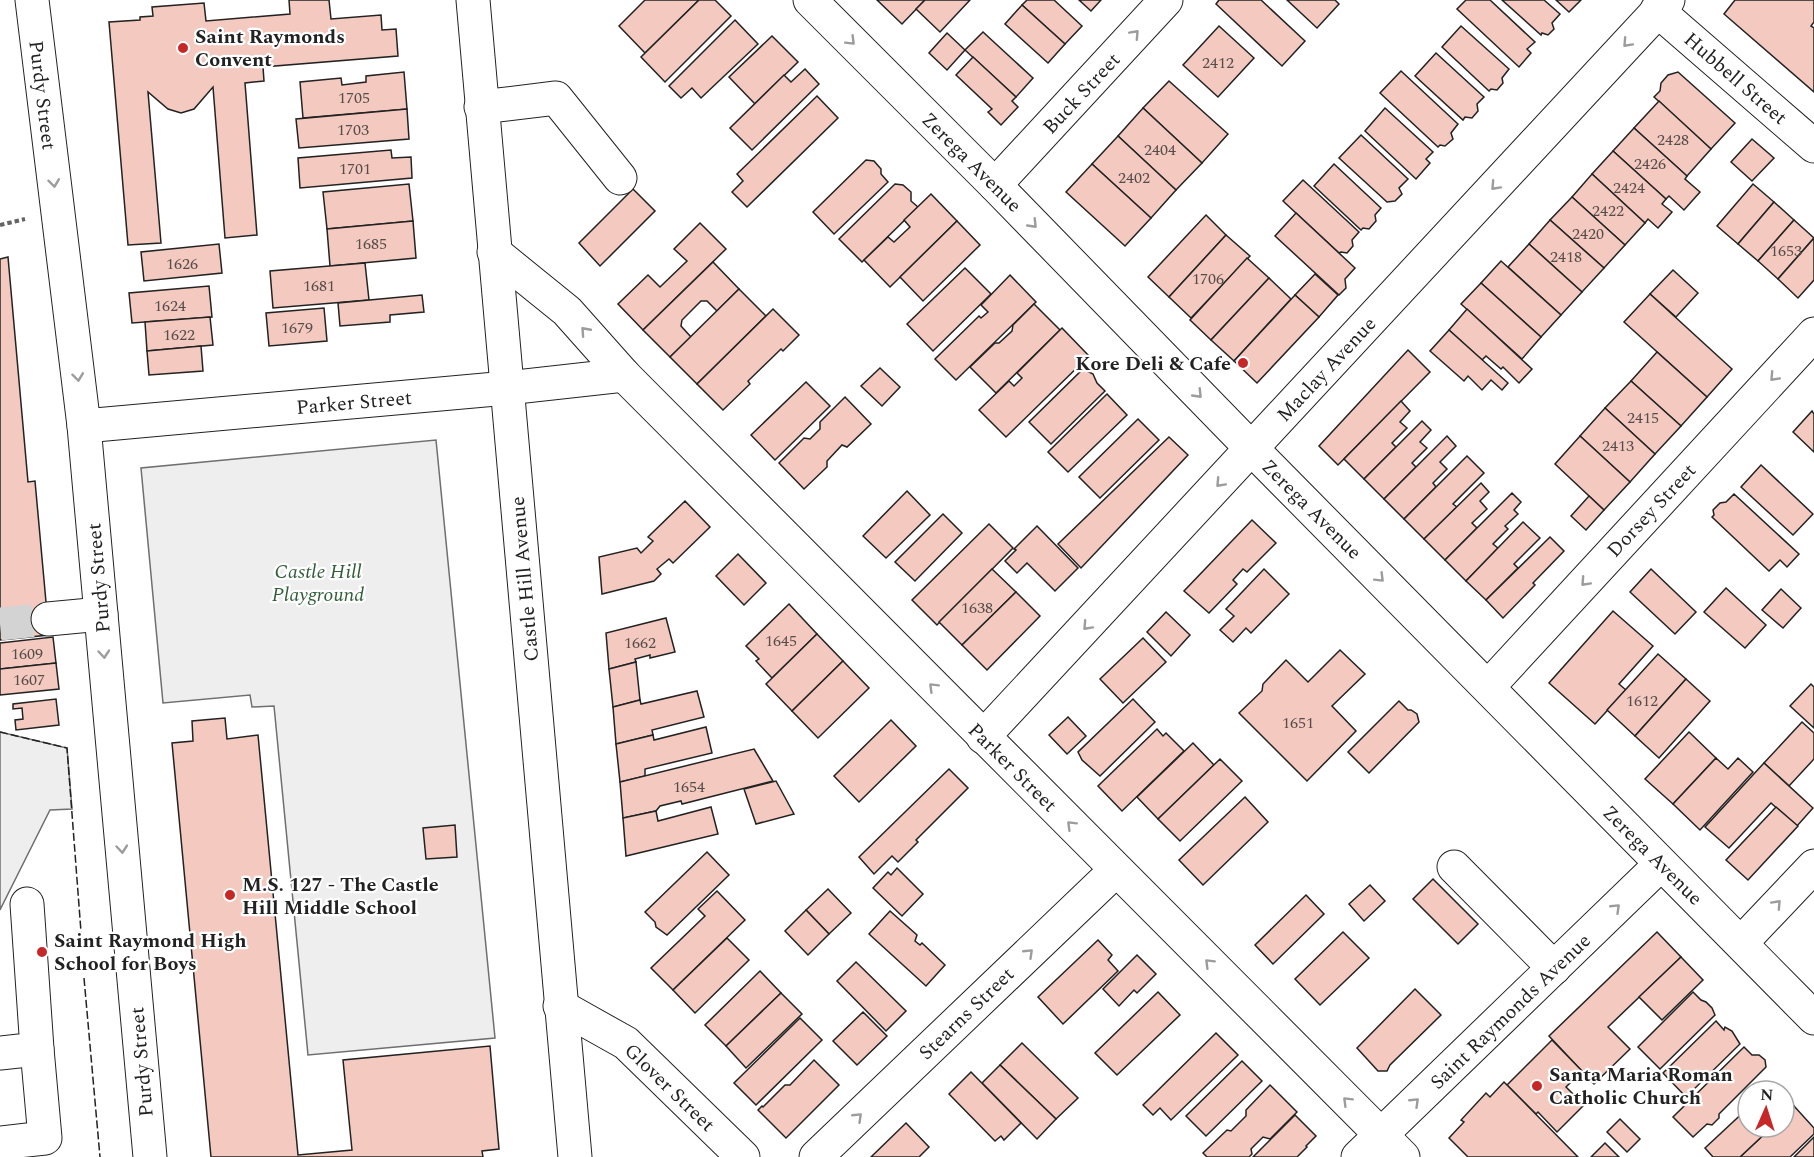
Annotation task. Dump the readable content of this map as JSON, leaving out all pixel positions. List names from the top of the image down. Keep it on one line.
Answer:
{"streets":{"street":["Hubbell Street","Buck Street","Purdy Street","Zerega Avenue","Maclay Avenue","Parker Street","Dorsey Street","Castle Hill Avenue","Saint Raymonds Avenue","Stearns Street","Glover Street"]},"crossings":[["Hubbell Street","Maclay Avenue"],["Buck Street","Zerega Avenue"],["Purdy Street","Parker Street"],["Zerega Avenue","Maclay Avenue"],["Zerega Avenue","Dorsey Street"],["Zerega Avenue","Saint Raymonds Avenue"],["Maclay Avenue","Parker Street"],["Parker Street","Castle Hill Avenue"],["Parker Street","Saint Raymonds Avenue"],["Parker Street","Stearns Street"],["Castle Hill Avenue","Glover Street"]],"one_way":["Buck Street","Purdy Street","Zerega Avenue","Maclay Avenue","Parker Street","Dorsey Street","Saint Raymonds Avenue","Stearns Street"],"parks":["Castle Hill Playground"],"places":["Saint Raymonds Convent","Kore Deli & Cafe","M.S. 127 - The Castle Hill Middle School","Saint Raymond High School for Boys","Santa Maria Roman Catholic Church"],"house_numbers":["2412","1705","1703","2428","2404","2426","1701","2402","2424","2422","2420","1685","1653","2418","1626","1706","1681","1624","1679","1622","2415","2413","1638","1645","1662","1609","1607","1612","1651","1654"],"north":"top"}
